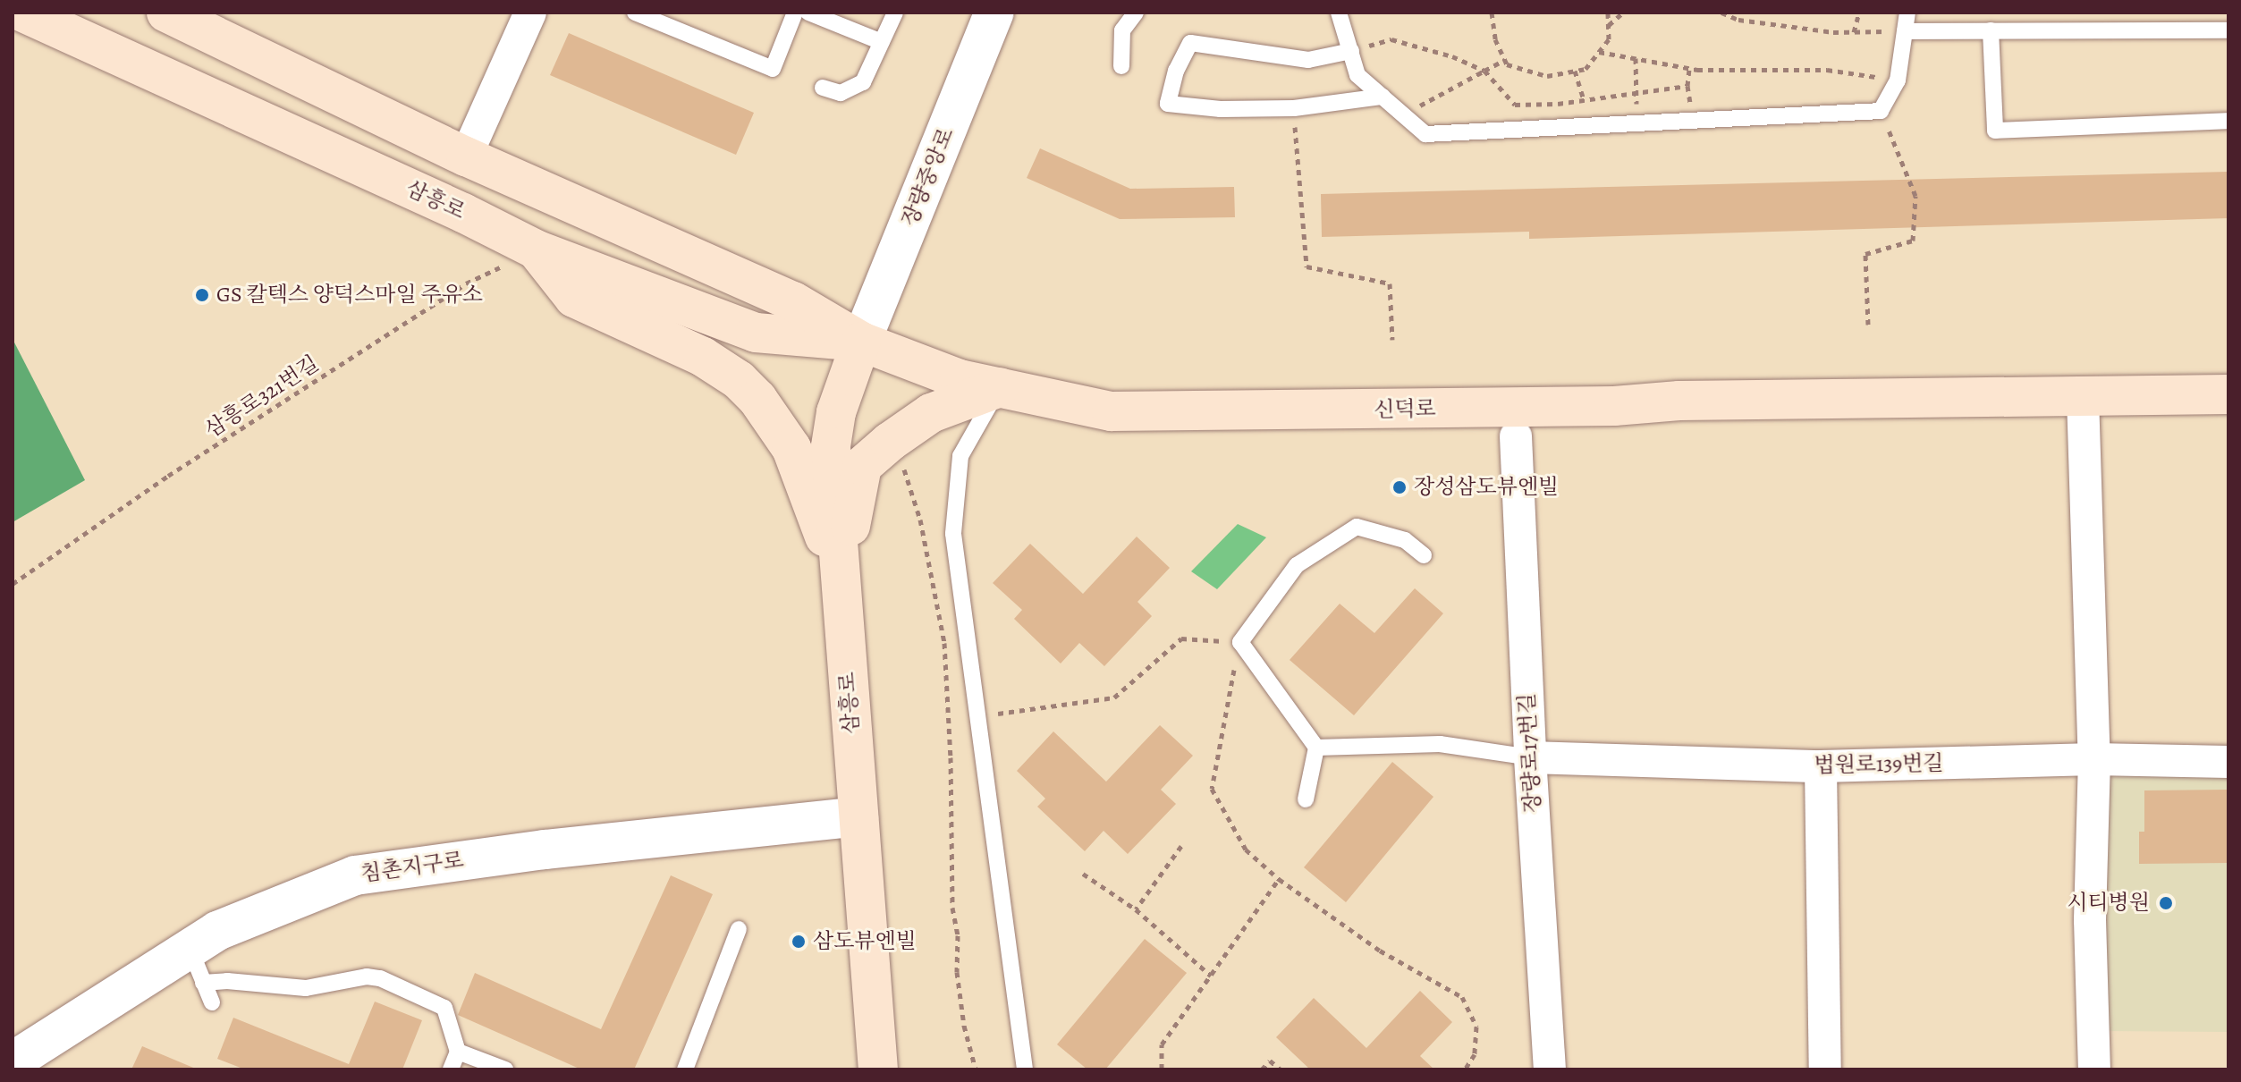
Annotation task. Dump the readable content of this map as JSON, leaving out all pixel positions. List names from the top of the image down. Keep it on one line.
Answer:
{"streets":{"main road":["삼흥로","신덕로"],"street":["장량중앙로","장량로17번길","법원로139번길","침촌지구로"],"path":["삼흥로321번길"]},"crossings":[["장량중앙로","삼흥로"],["장량중앙로","신덕로"],["삼흥로","삼흥로321번길"],["삼흥로","신덕로"],["삼흥로","침촌지구로"],["장량로17번길","법원로139번길"]],"places":["GS 칼텍스 양덕스마일 주유소","장성삼도뷰엔빌","시티병원","삼도뷰엔빌"]}
